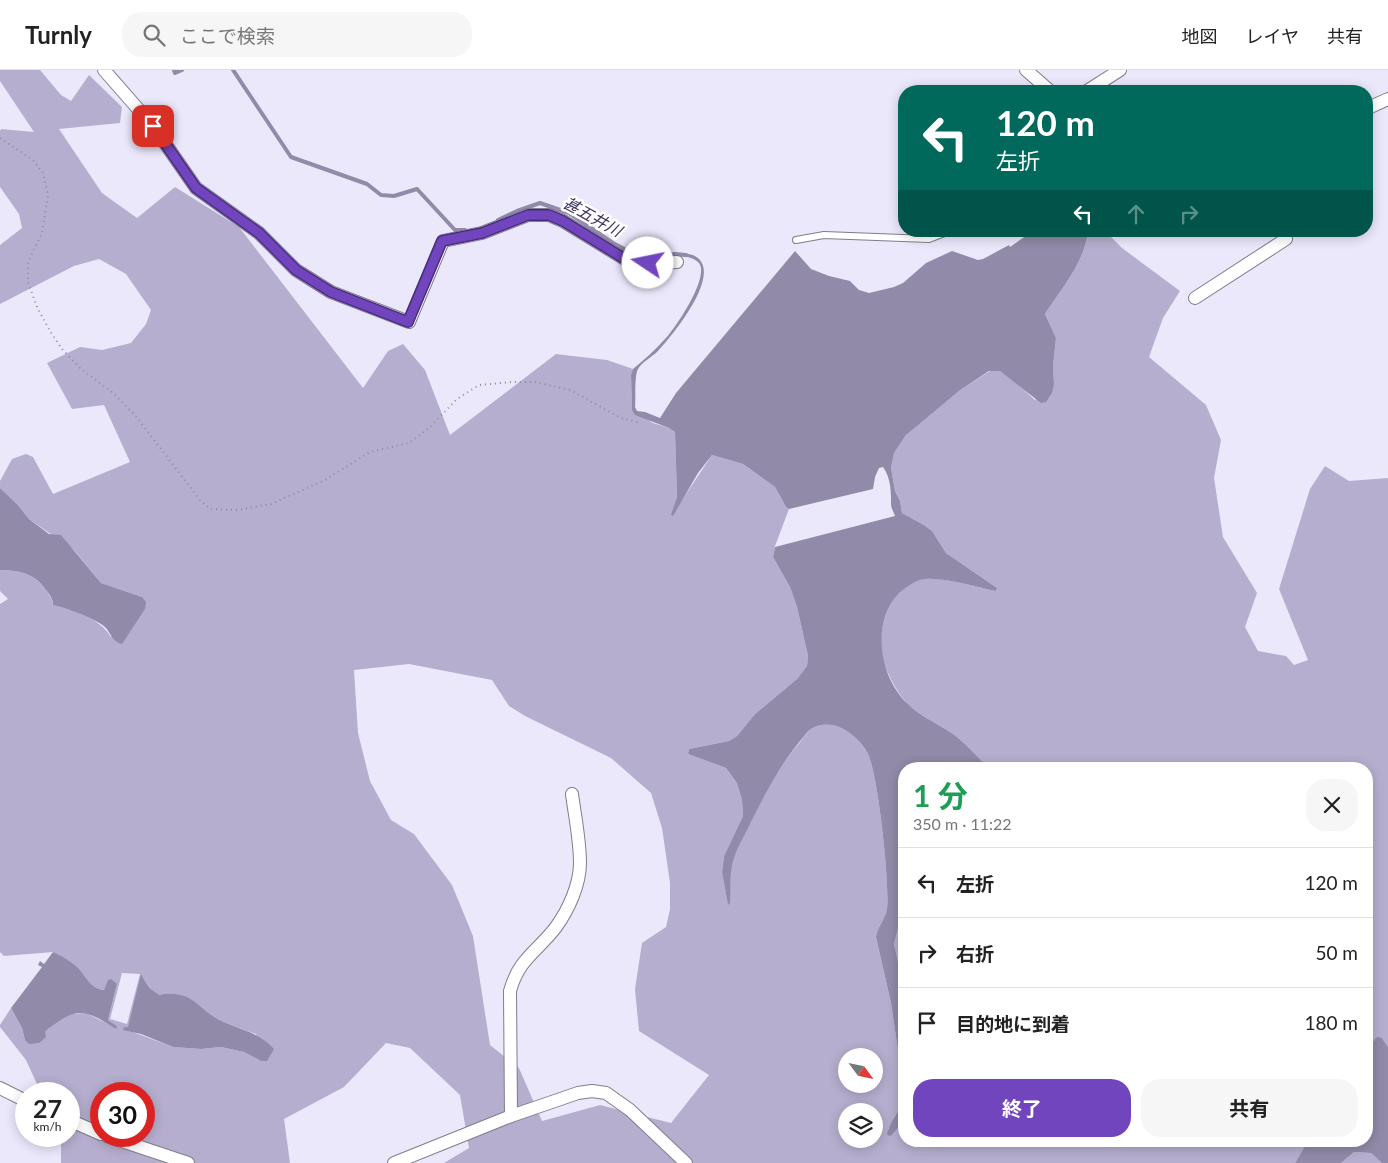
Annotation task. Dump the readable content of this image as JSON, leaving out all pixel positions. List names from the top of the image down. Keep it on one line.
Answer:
{"water":["甚五井川"],"north":"bottom right","page":{"header":"Turnly","search":"ここで検索","nav":["地図","レイヤ","共有"],"turn":["120 m","左折"],"heading":["1 分","350 m · 11:22"],"list":[{"name":"左折","value":"120 m"},{"name":"右折","value":"50 m"},{"name":"目的地に到着","value":"180 m"}],"buttons":["終了","共有"],"speed":"27 km/h","limit":"30"}}
